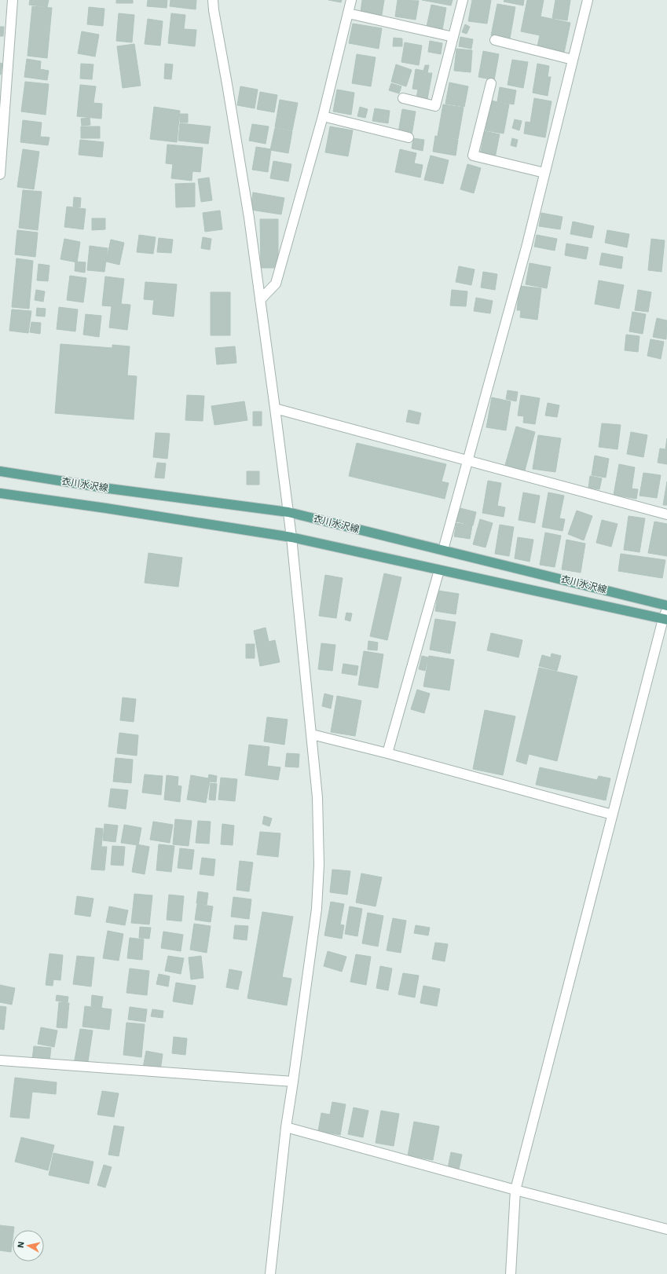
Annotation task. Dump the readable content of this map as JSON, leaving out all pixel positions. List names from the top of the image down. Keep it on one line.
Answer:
{"streets":{"main road":["衣川水沢線"]},"north":"left"}
